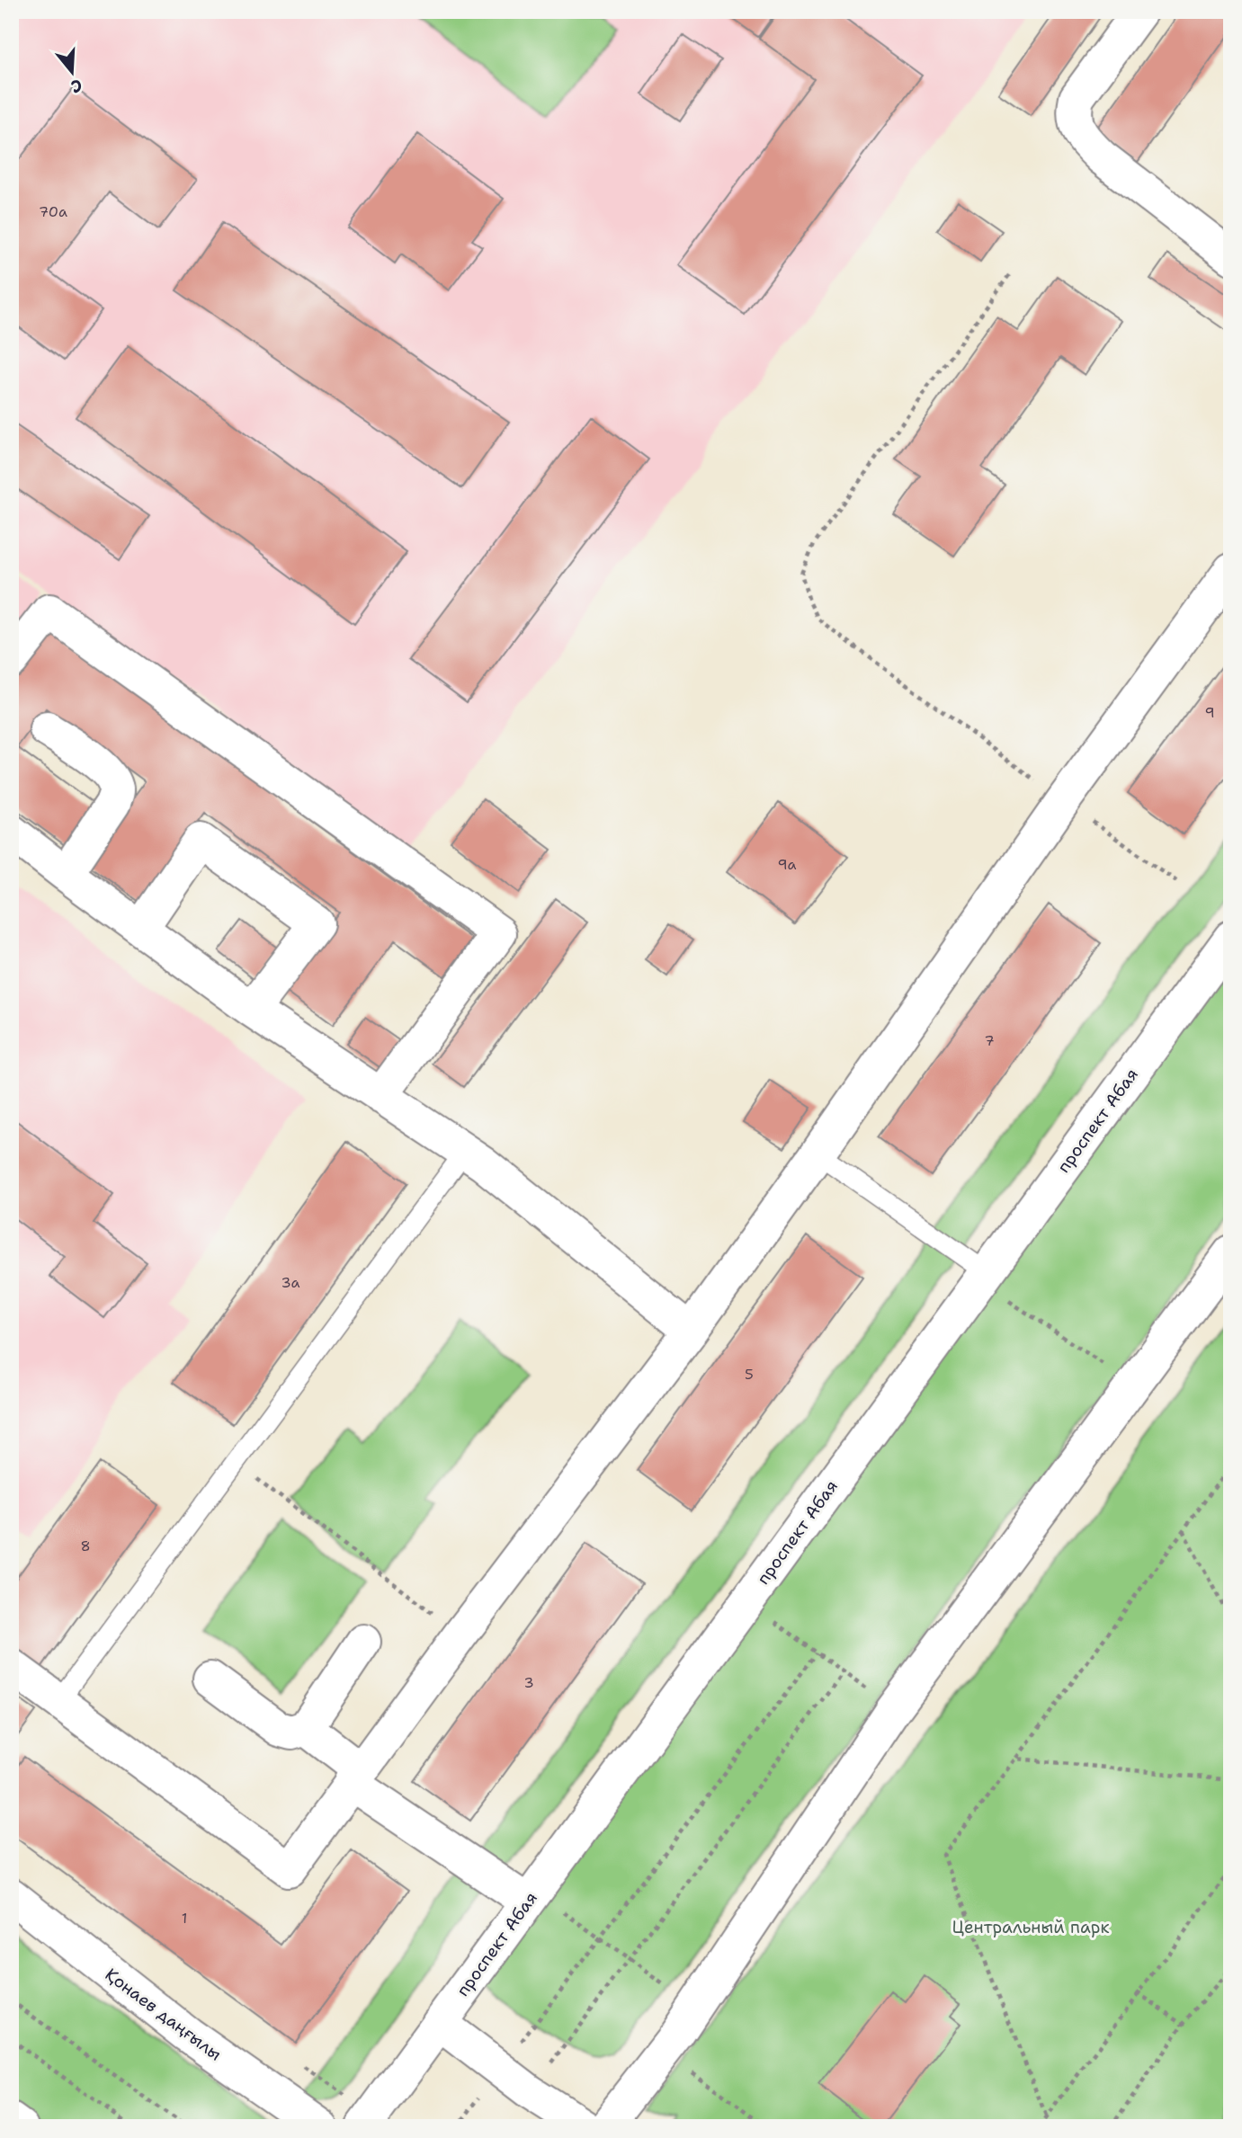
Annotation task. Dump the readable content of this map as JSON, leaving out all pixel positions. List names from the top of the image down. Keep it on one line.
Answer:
{"streets":{"street":["проспект Абая","Қонаев даңғылы"]},"parks":["Центральный парк"],"house_numbers":["70а","9","9а","7","3а","5","8","3","1"],"north":"bottom"}
